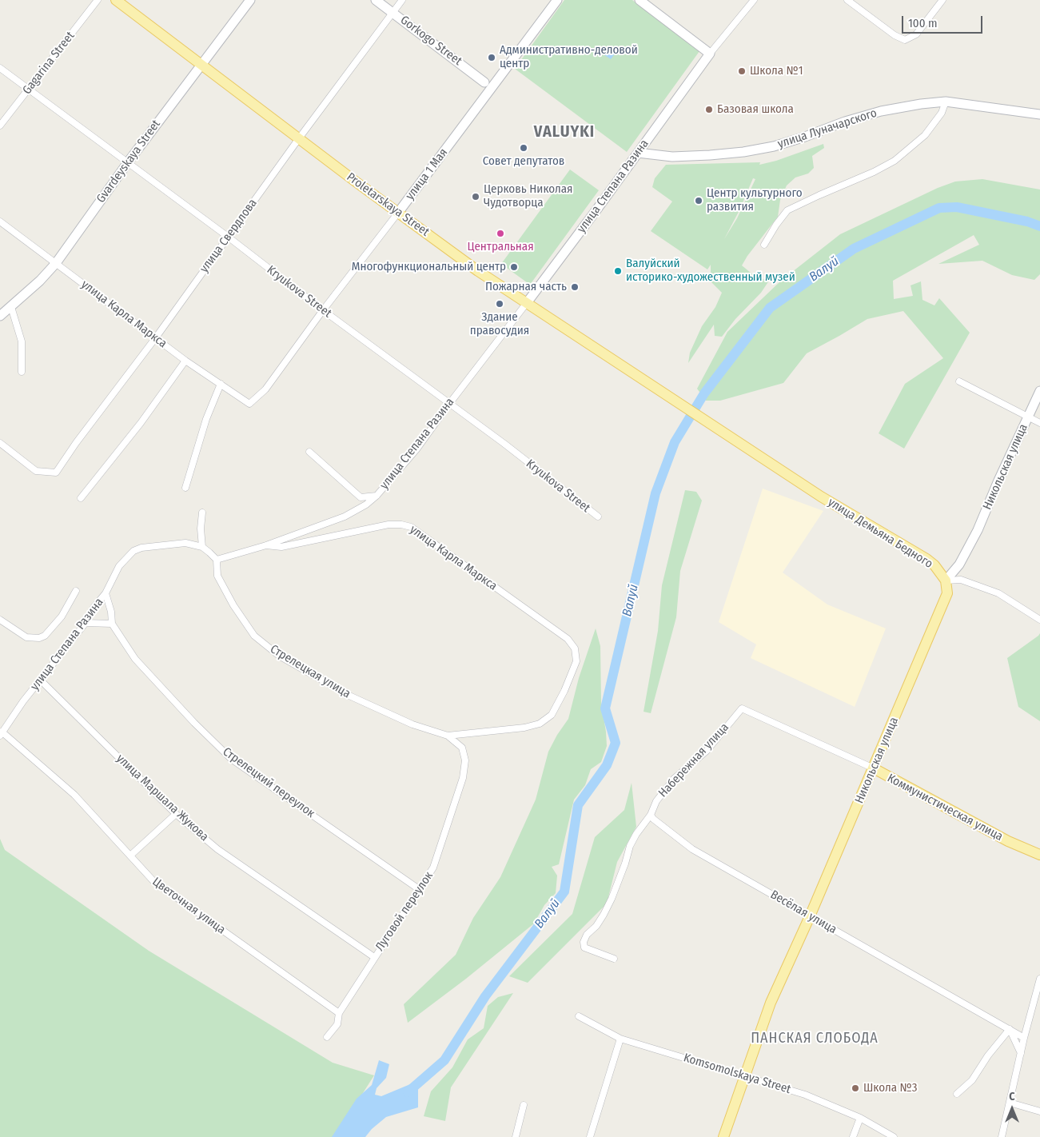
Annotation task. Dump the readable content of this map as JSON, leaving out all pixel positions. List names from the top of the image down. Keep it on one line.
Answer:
{"streets":{"main road":["Gorkogo Street","улица Луначарского","Gvardeyskaya Street","улица 1 Мая","улица Степана Разина","Proletarskaya Street","Никольская улица","улица Демьяна Бедного","Коммунистическая улица"],"street":["Gagarina Street","улица Свердлова","Kryukova Street","улица Карла Маркса","Стрелецкая улица","Набережная улица","Стрелецкий переулок","улица Маршала Жукова","Цветочная улица","Луговой переулок","Весёлая улица","Komsomolskaya Street"]},"crossings":[["Gorkogo Street","улица Свердлова"],["Gagarina Street","Kryukova Street"],["улица Луначарского","улица Степана Разина"],["Gvardeyskaya Street","Proletarskaya Street"],["Gvardeyskaya Street","Kryukova Street"],["Gvardeyskaya Street","улица Карла Маркса"],["улица 1 Мая","Proletarskaya Street"],["улица 1 Мая","Kryukova Street"],["улица 1 Мая","улица Карла Маркса"],["улица Степана Разина","Proletarskaya Street"],["улица Степана Разина","Kryukova Street"],["улица Степана Разина","улица Карла Маркса"],["улица Степана Разина","Стрелецкая улица"],["улица Степана Разина","Стрелецкий переулок"],["улица Степана Разина","улица Маршала Жукова"],["улица Степана Разина","Цветочная улица"],["Proletarskaya Street","улица Свердлова"],["Proletarskaya Street","улица Демьяна Бедного"],["улица Свердлова","Kryukova Street"],["улица Свердлова","улица Карла Маркса"],["улица Карла Маркса","Стрелецкая улица"],["улица Карла Маркса","Луговой переулок"],["Никольская улица","улица Демьяна Бедного"],["Никольская улица","Коммунистическая улица"],["Никольская улица","Весёлая улица"],["Никольская улица","Komsomolskaya Street"],["Стрелецкая улица","Луговой переулок"],["Набережная улица","Коммунистическая улица"],["Набережная улица","Весёлая улица"],["Стрелецкий переулок","Луговой переулок"],["улица Маршала Жукова","Луговой переулок"],["Цветочная улица","Луговой переулок"]],"districts":["VALUYKI","ПАНСКАЯ СЛОБОДА"],"water":["Валуй"],"places":["Административно-деловой центр","Школа №1","Базовая школа","Совет депутатов","Церковь Николая Чудотворца","Центр культурного развития","Центральная","Многофункциональный центр","Валуйский историко-художественный музей","Пожарная часть","Здание правосудия","Школа №3"],"scale_bar":"100 m","north":"top"}
